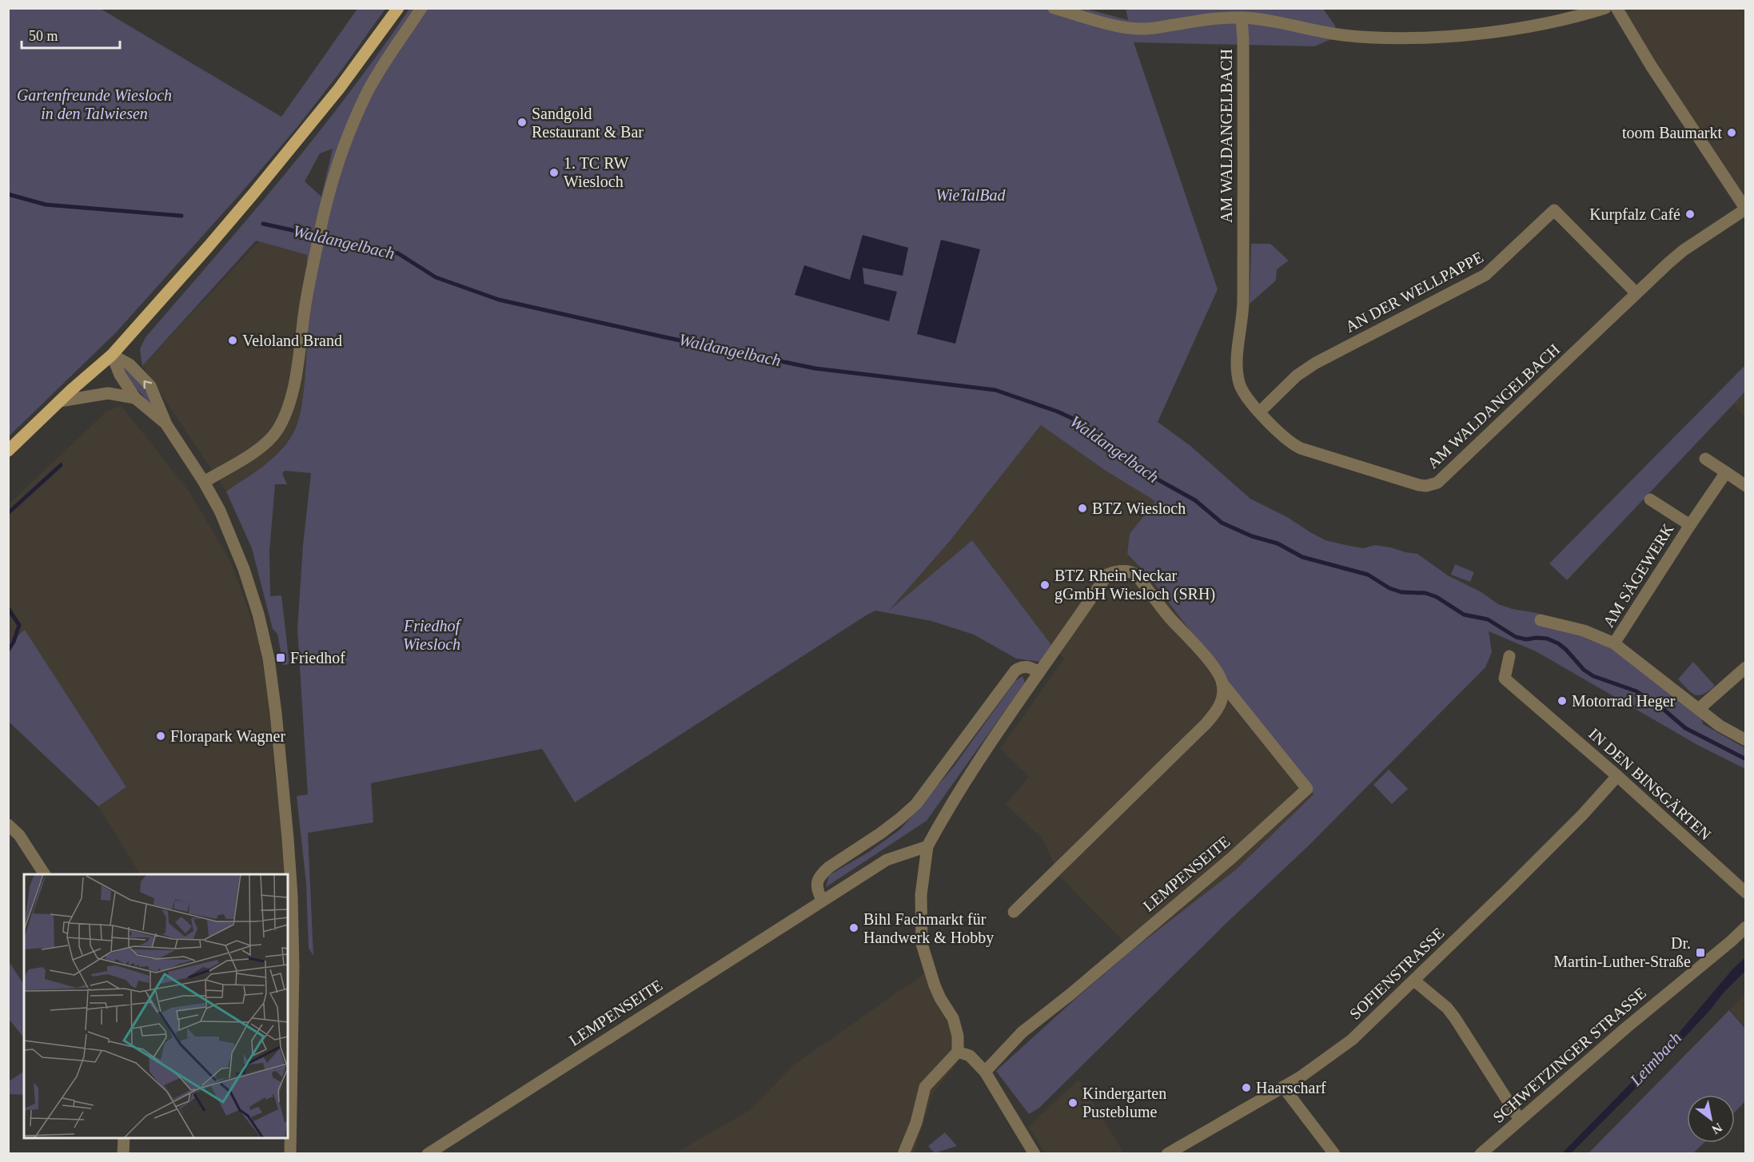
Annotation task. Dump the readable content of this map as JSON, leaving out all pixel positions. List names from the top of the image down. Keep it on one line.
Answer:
{"streets":{"street":["AM WALDANGELBACH","AN DER WELLPAPPE","AM SÄGEWERK","IN DEN BINSGÄRTEN","LEMPENSEITE","SOFIENSTRASSE","SCHWETZINGER STRASSE"]},"crossings":[["AM WALDANGELBACH","AN DER WELLPAPPE"],["IN DEN BINSGÄRTEN","SOFIENSTRASSE"]],"water":["Waldangelbach","Leimbach"],"parks":["Gartenfreunde Wiesloch in den Talwiesen","WieTalBad","Friedhof Wiesloch"],"places":{"other":["Sandgold Restaurant & Bar","toom Baumarkt","1. TC RW Wiesloch","Kurpfalz Café","Veloland Brand","BTZ Wiesloch","BTZ Rhein Neckar gGmbH Wiesloch (SRH)","Motorrad Heger","Florapark Wagner","Bihl Fachmarkt für Handwerk & Hobby","Haarscharf","Kindergarten Pusteblume"],"transit":["Friedhof","Dr. Martin-Luther-Straße"]},"scale_bar":"50 m","north":"bottom right"}
